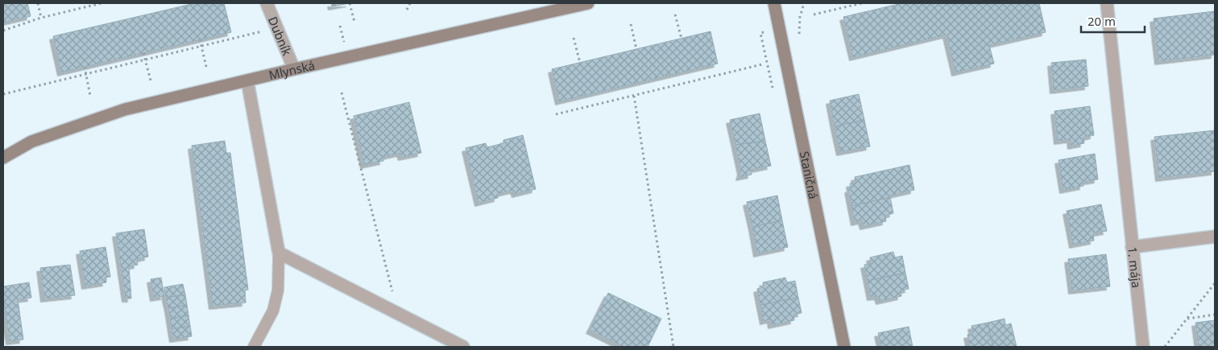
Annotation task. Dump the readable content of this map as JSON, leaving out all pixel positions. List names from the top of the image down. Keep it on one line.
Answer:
{"streets":{"street":["Dubník","Mlynská","Staničná","1. mája"]},"crossings":[["Dubník","Mlynská"]],"scale_bar":"20 m"}
